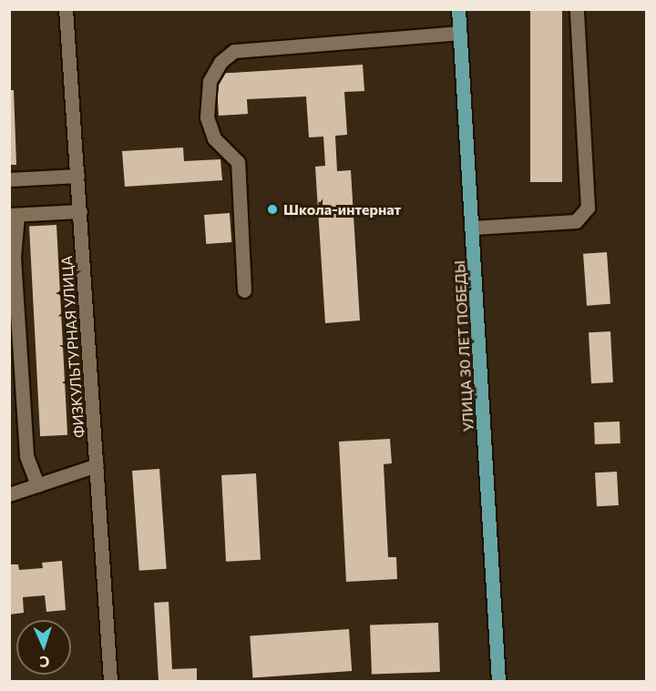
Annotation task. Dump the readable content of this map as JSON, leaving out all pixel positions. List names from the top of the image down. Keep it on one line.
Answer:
{"streets":{"main road":["УЛИЦА 30 ЛЕТ ПОБЕДЫ"],"street":["ФИЗКУЛЬТУРНАЯ УЛИЦА"]},"places":["Школа-интернат"],"north":"bottom"}
